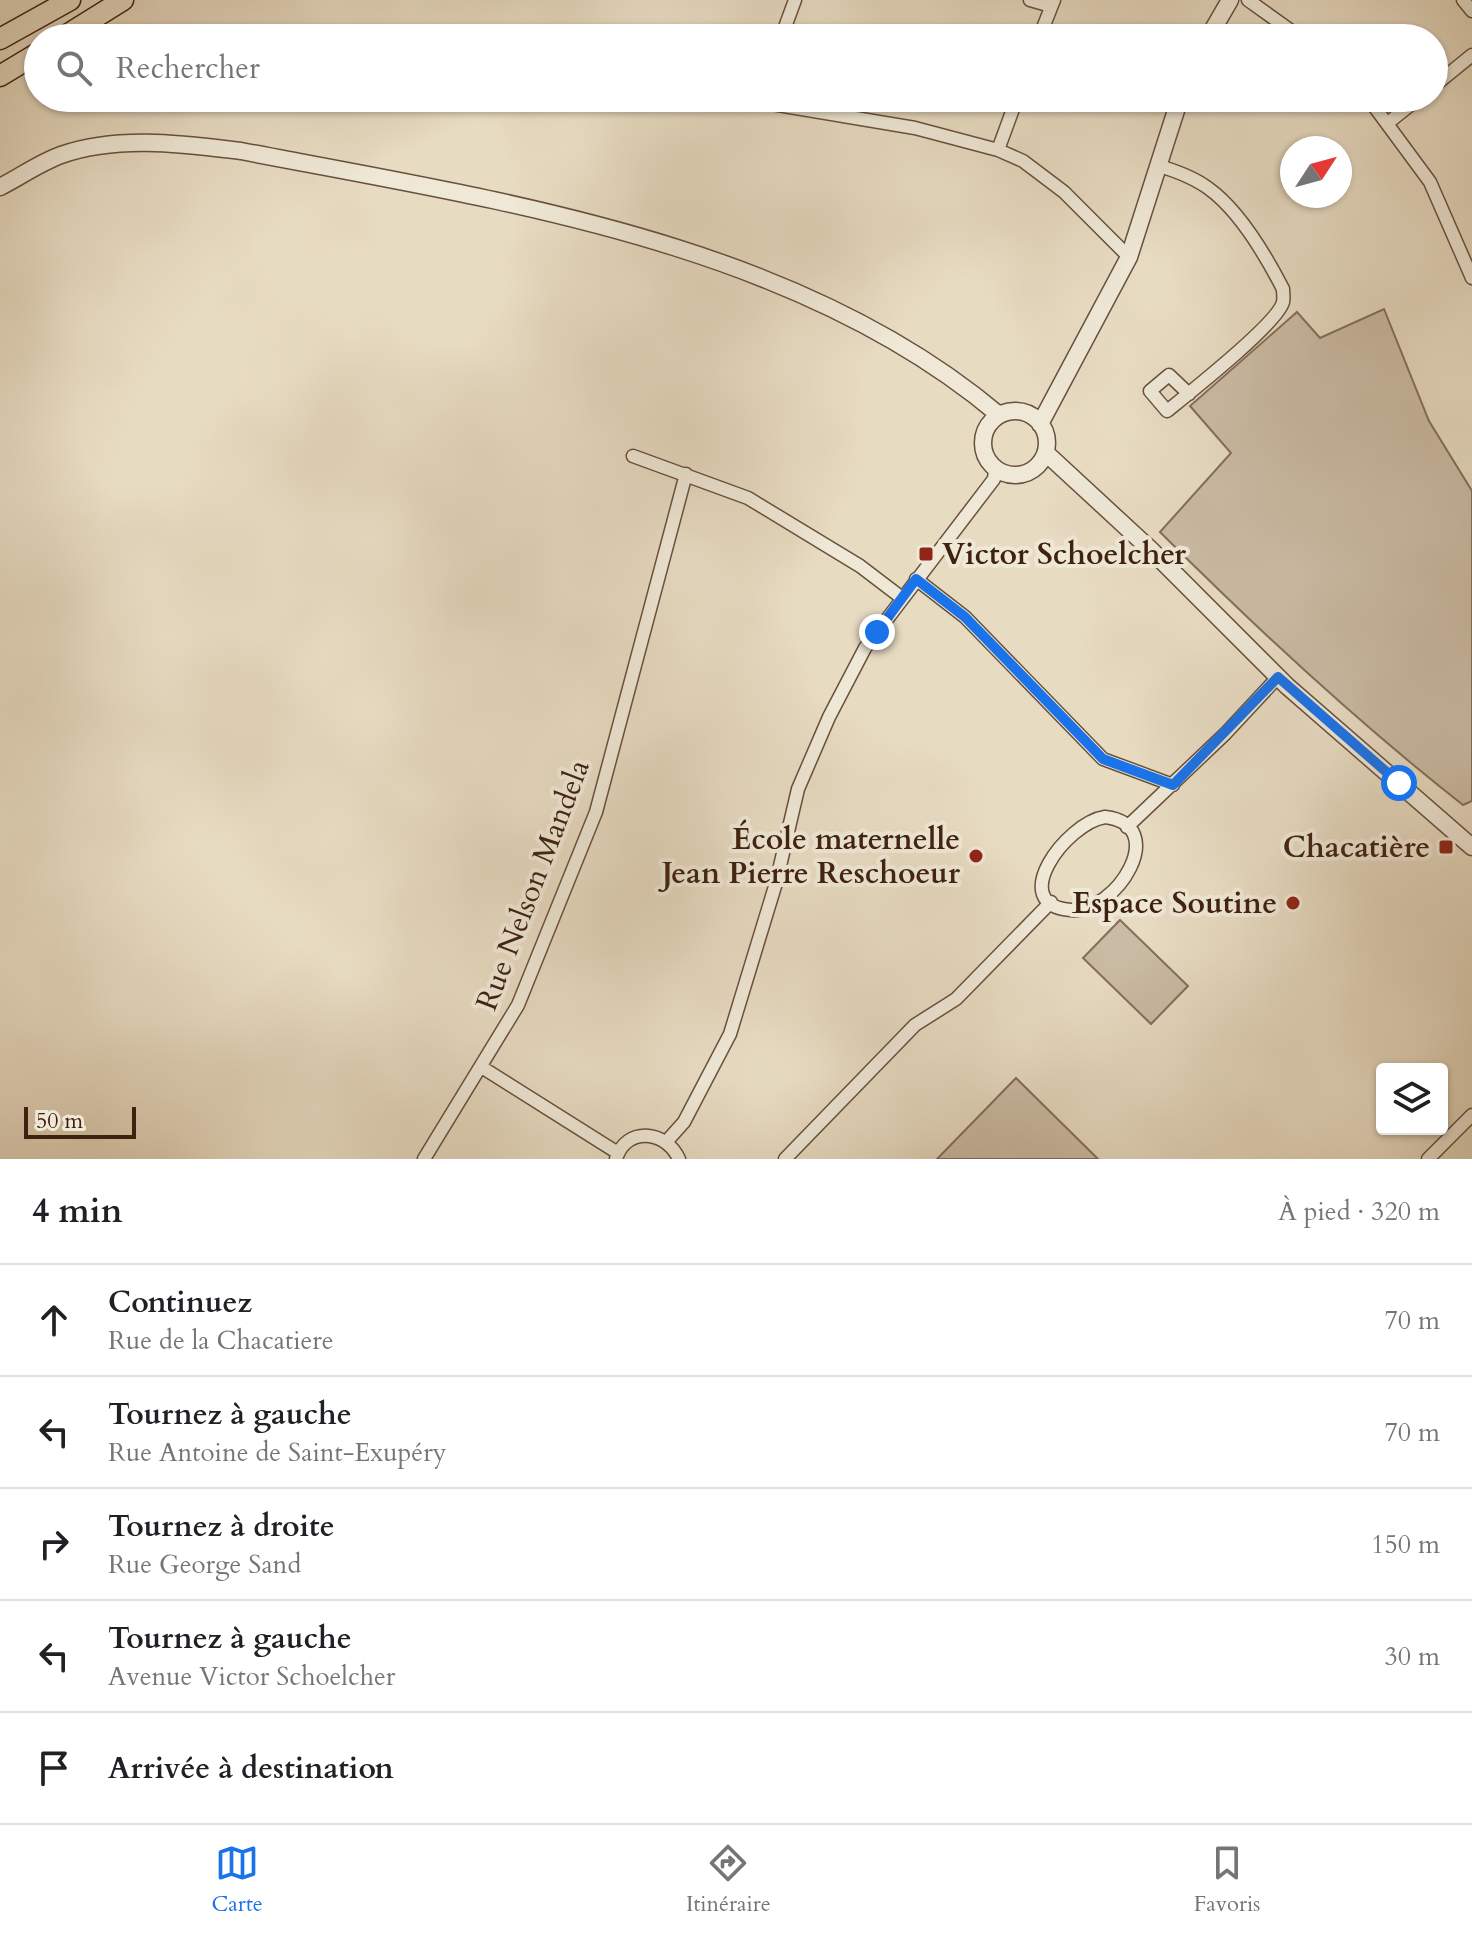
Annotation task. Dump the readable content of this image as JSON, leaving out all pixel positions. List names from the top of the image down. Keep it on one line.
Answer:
{"streets":{"street":["Rue Nelson Mandela"]},"places":{"transit":["Victor Schoelcher","Chacatière"],"other":["École maternelle Jean Pierre Reschoeur","Espace Soutine"]},"scale_bar":"50 m","north":"top right","page":{"search":"Rechercher","scale":"50 m","heading":["4 min","À pied · 320 m"],"list":[["Continuez","Rue de la Chacatiere","70 m"],["Tournez à gauche","Rue Antoine de Saint-Exupéry","70 m"],["Tournez à droite","Rue George Sand","150 m"],["Tournez à gauche","Avenue Victor Schoelcher","30 m"],"Arrivée à destination"],"nav":["Carte","Itinéraire","Favoris"]}}
